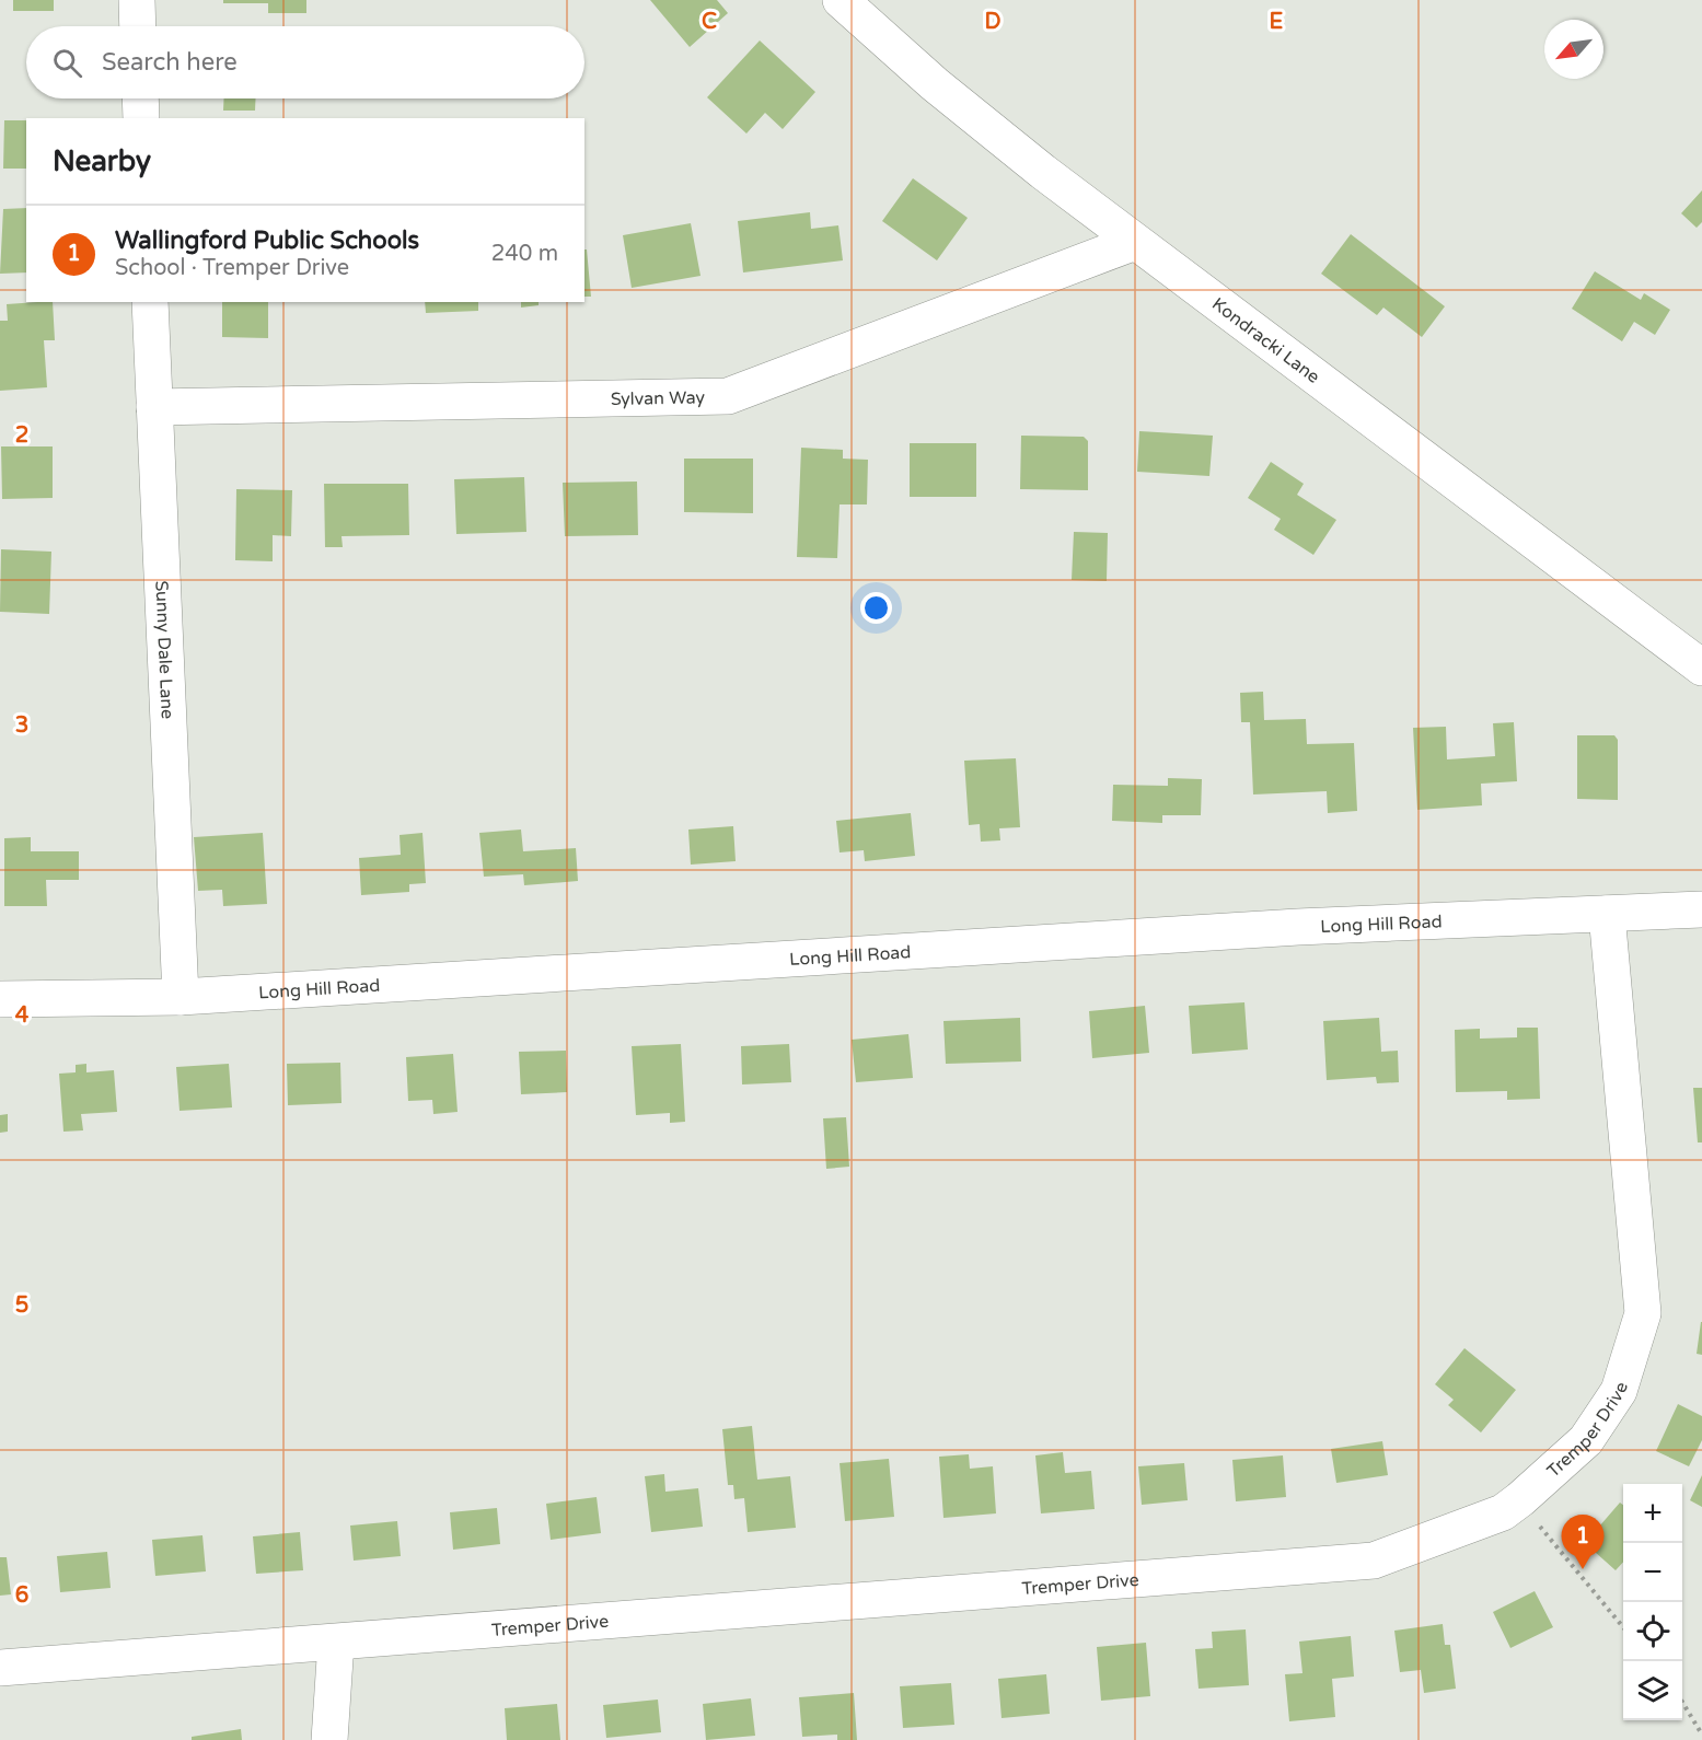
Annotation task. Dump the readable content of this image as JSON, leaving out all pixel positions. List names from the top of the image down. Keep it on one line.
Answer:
{"streets":{"street":["Kondracki Lane","Sylvan Way","Sunny Dale Lane","Long Hill Road","Tremper Drive"]},"crossings":[["Kondracki Lane","Sylvan Way"],["Sylvan Way","Sunny Dale Lane"],["Sunny Dale Lane","Long Hill Road"],["Long Hill Road","Tremper Drive"]],"north":"bottom left","page":{"search":"Search here","heading":"Nearby","list":[{"mark":"1","name":"Wallingford Public Schools","note":"School · Tremper Drive","value":"240 m"}],"map_buttons":["+","−"],"pins":"1"},"grid":{"columns":["C","D","E"],"rows":["2","3","4","5","6"]}}
